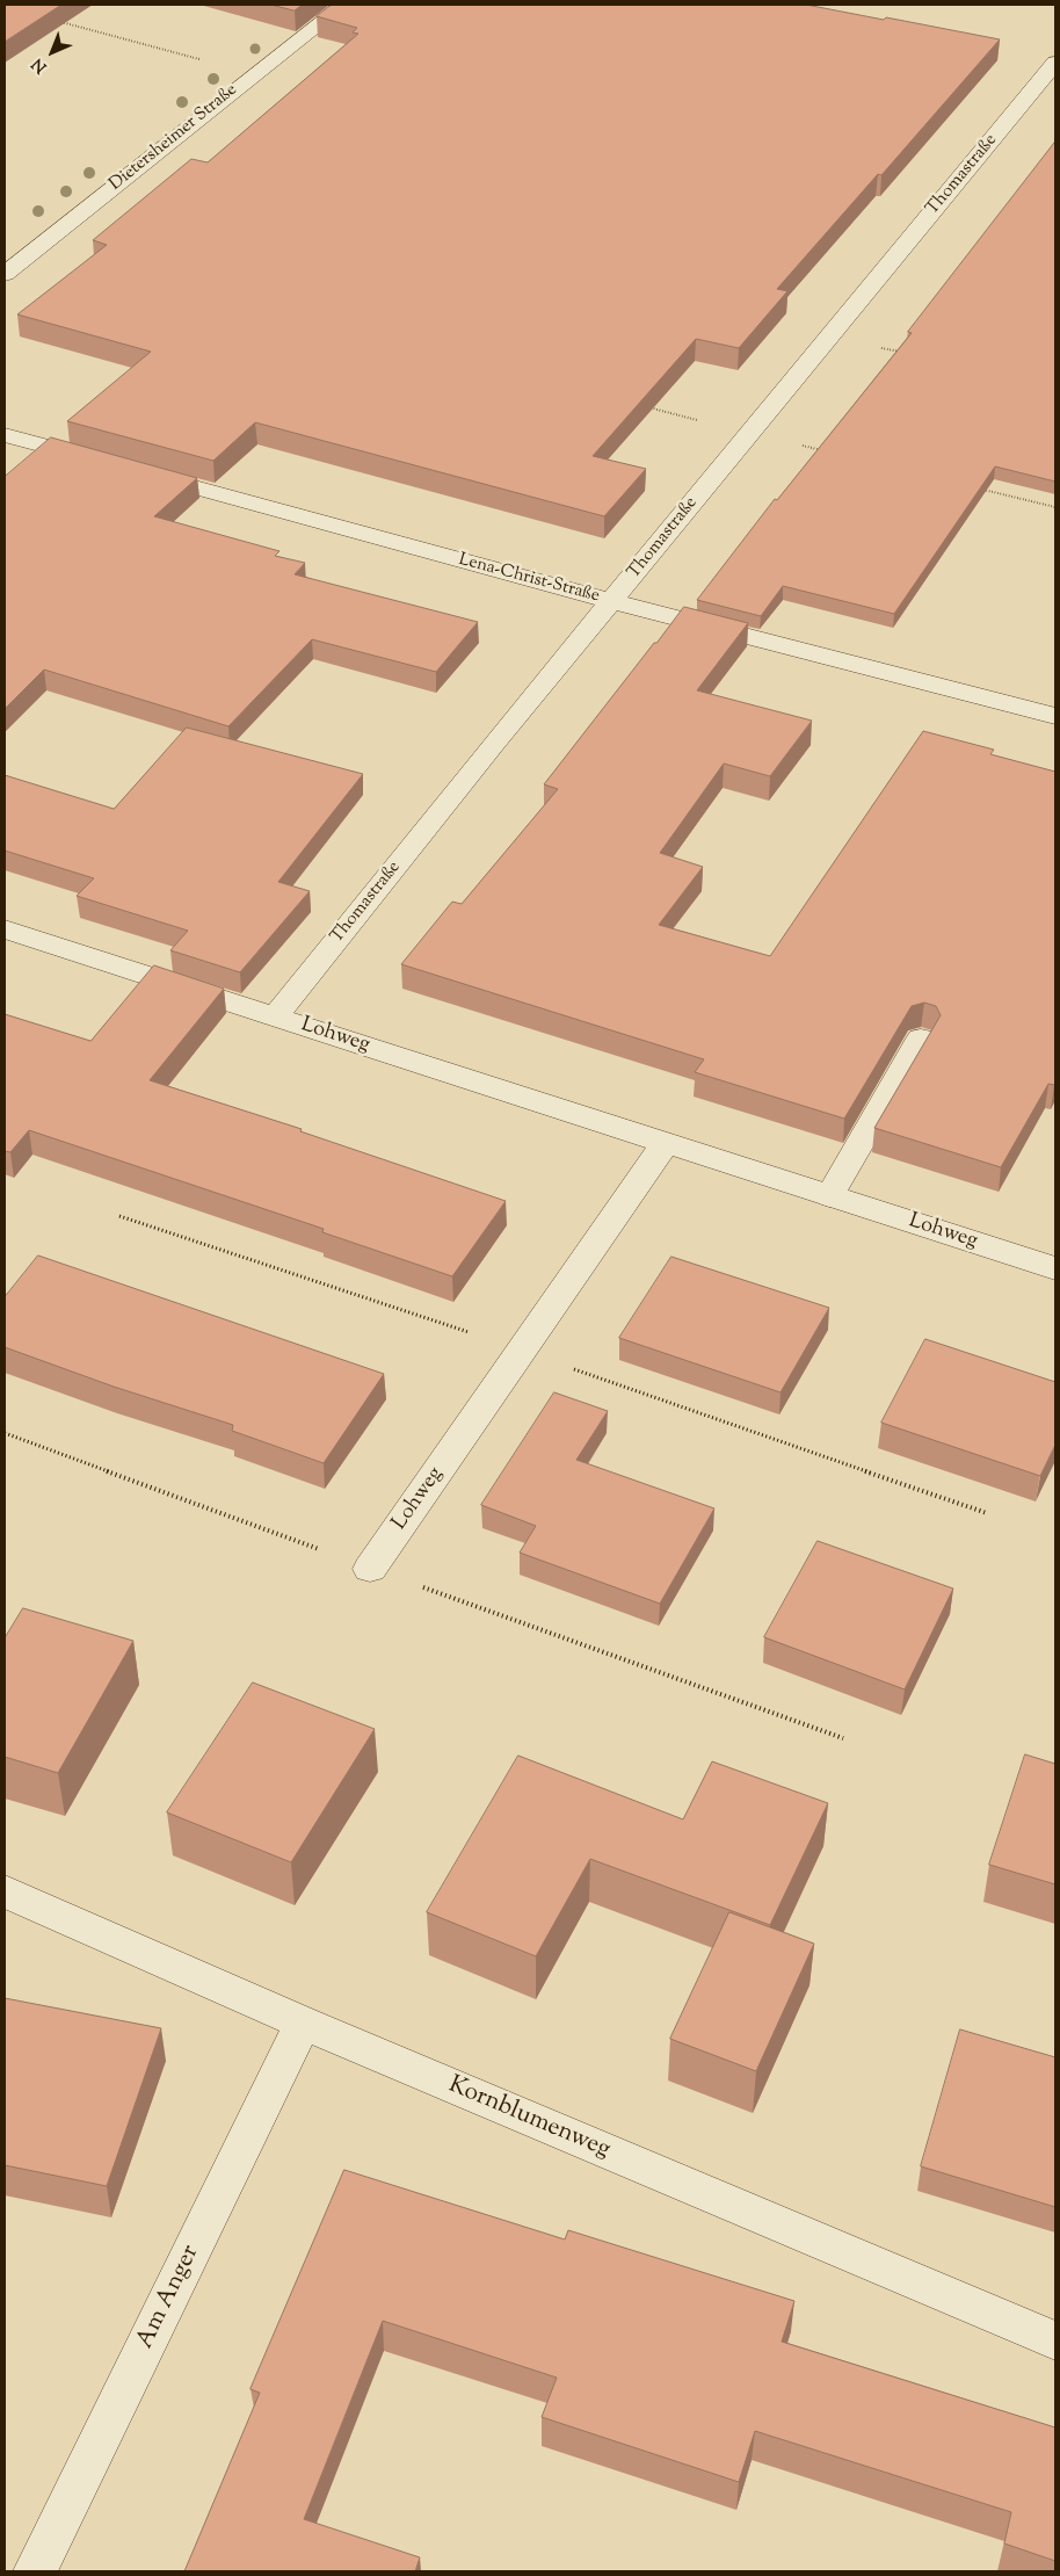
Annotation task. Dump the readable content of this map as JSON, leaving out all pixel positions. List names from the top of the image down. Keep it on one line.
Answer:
{"streets":{"street":["Dietersheimer Straße","Thomastraße","Lena-Christ-Straße","Lohweg","Kornblumenweg","Am Anger"]},"crossings":[["Thomastraße","Lena-Christ-Straße"],["Thomastraße","Lohweg"],["Kornblumenweg","Am Anger"]],"north":"bottom left"}
